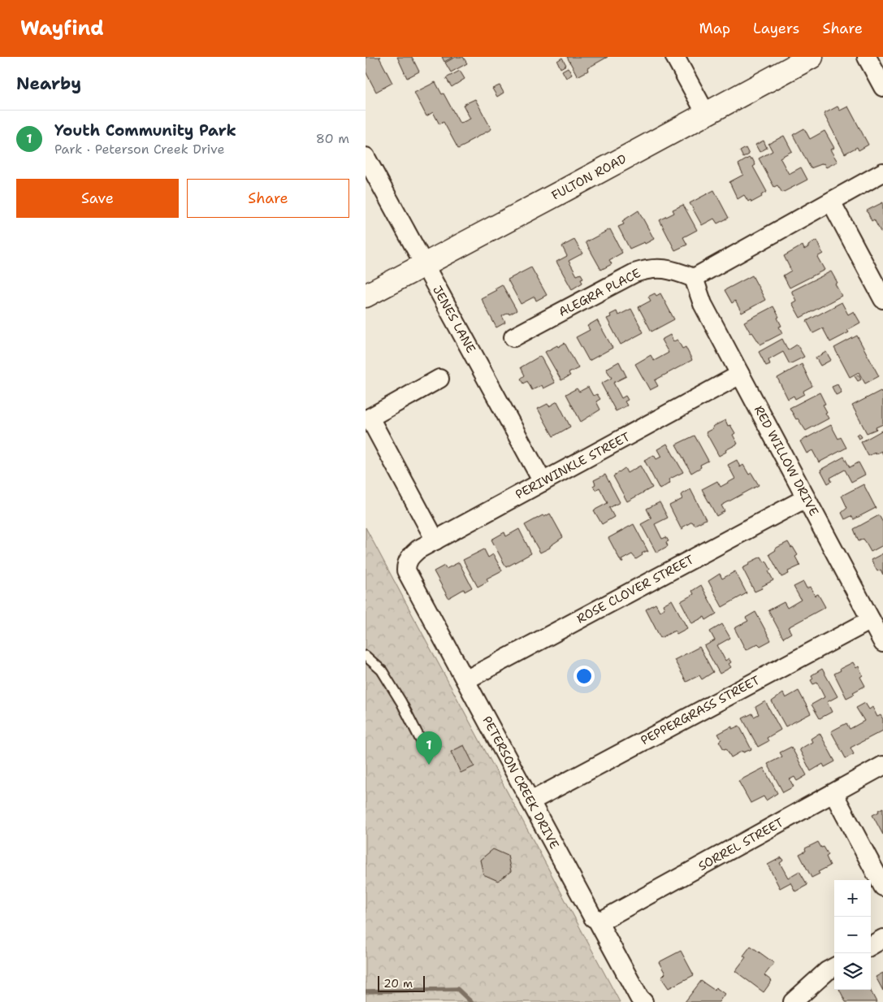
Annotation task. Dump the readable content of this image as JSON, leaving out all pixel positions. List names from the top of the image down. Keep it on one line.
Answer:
{"streets":{"main road":["FULTON ROAD"],"street":["ALEGRA PLACE","JENES LANE","RED WILLOW DRIVE","PERIWINKLE STREET","ROSE CLOVER STREET","PEPPERGRASS STREET","PETERSON CREEK DRIVE","SORREL STREET"]},"crossings":[["FULTON ROAD","JENES LANE"],["ALEGRA PLACE","RED WILLOW DRIVE"],["JENES LANE","PERIWINKLE STREET"],["RED WILLOW DRIVE","PERIWINKLE STREET"],["RED WILLOW DRIVE","ROSE CLOVER STREET"],["RED WILLOW DRIVE","PEPPERGRASS STREET"],["PERIWINKLE STREET","PETERSON CREEK DRIVE"],["ROSE CLOVER STREET","PETERSON CREEK DRIVE"],["PEPPERGRASS STREET","PETERSON CREEK DRIVE"],["PETERSON CREEK DRIVE","SORREL STREET"]],"scale_bar":"20 m","page":{"header":"Wayfind","nav":["Map","Layers","Share"],"heading":"Nearby","list":[{"mark":"1","name":"Youth Community Park","note":"Park · Peterson Creek Drive","value":"80 m"}],"buttons":["Save","Share"],"pins":"1","map_buttons":["+","−"],"scale":"20 m"}}
